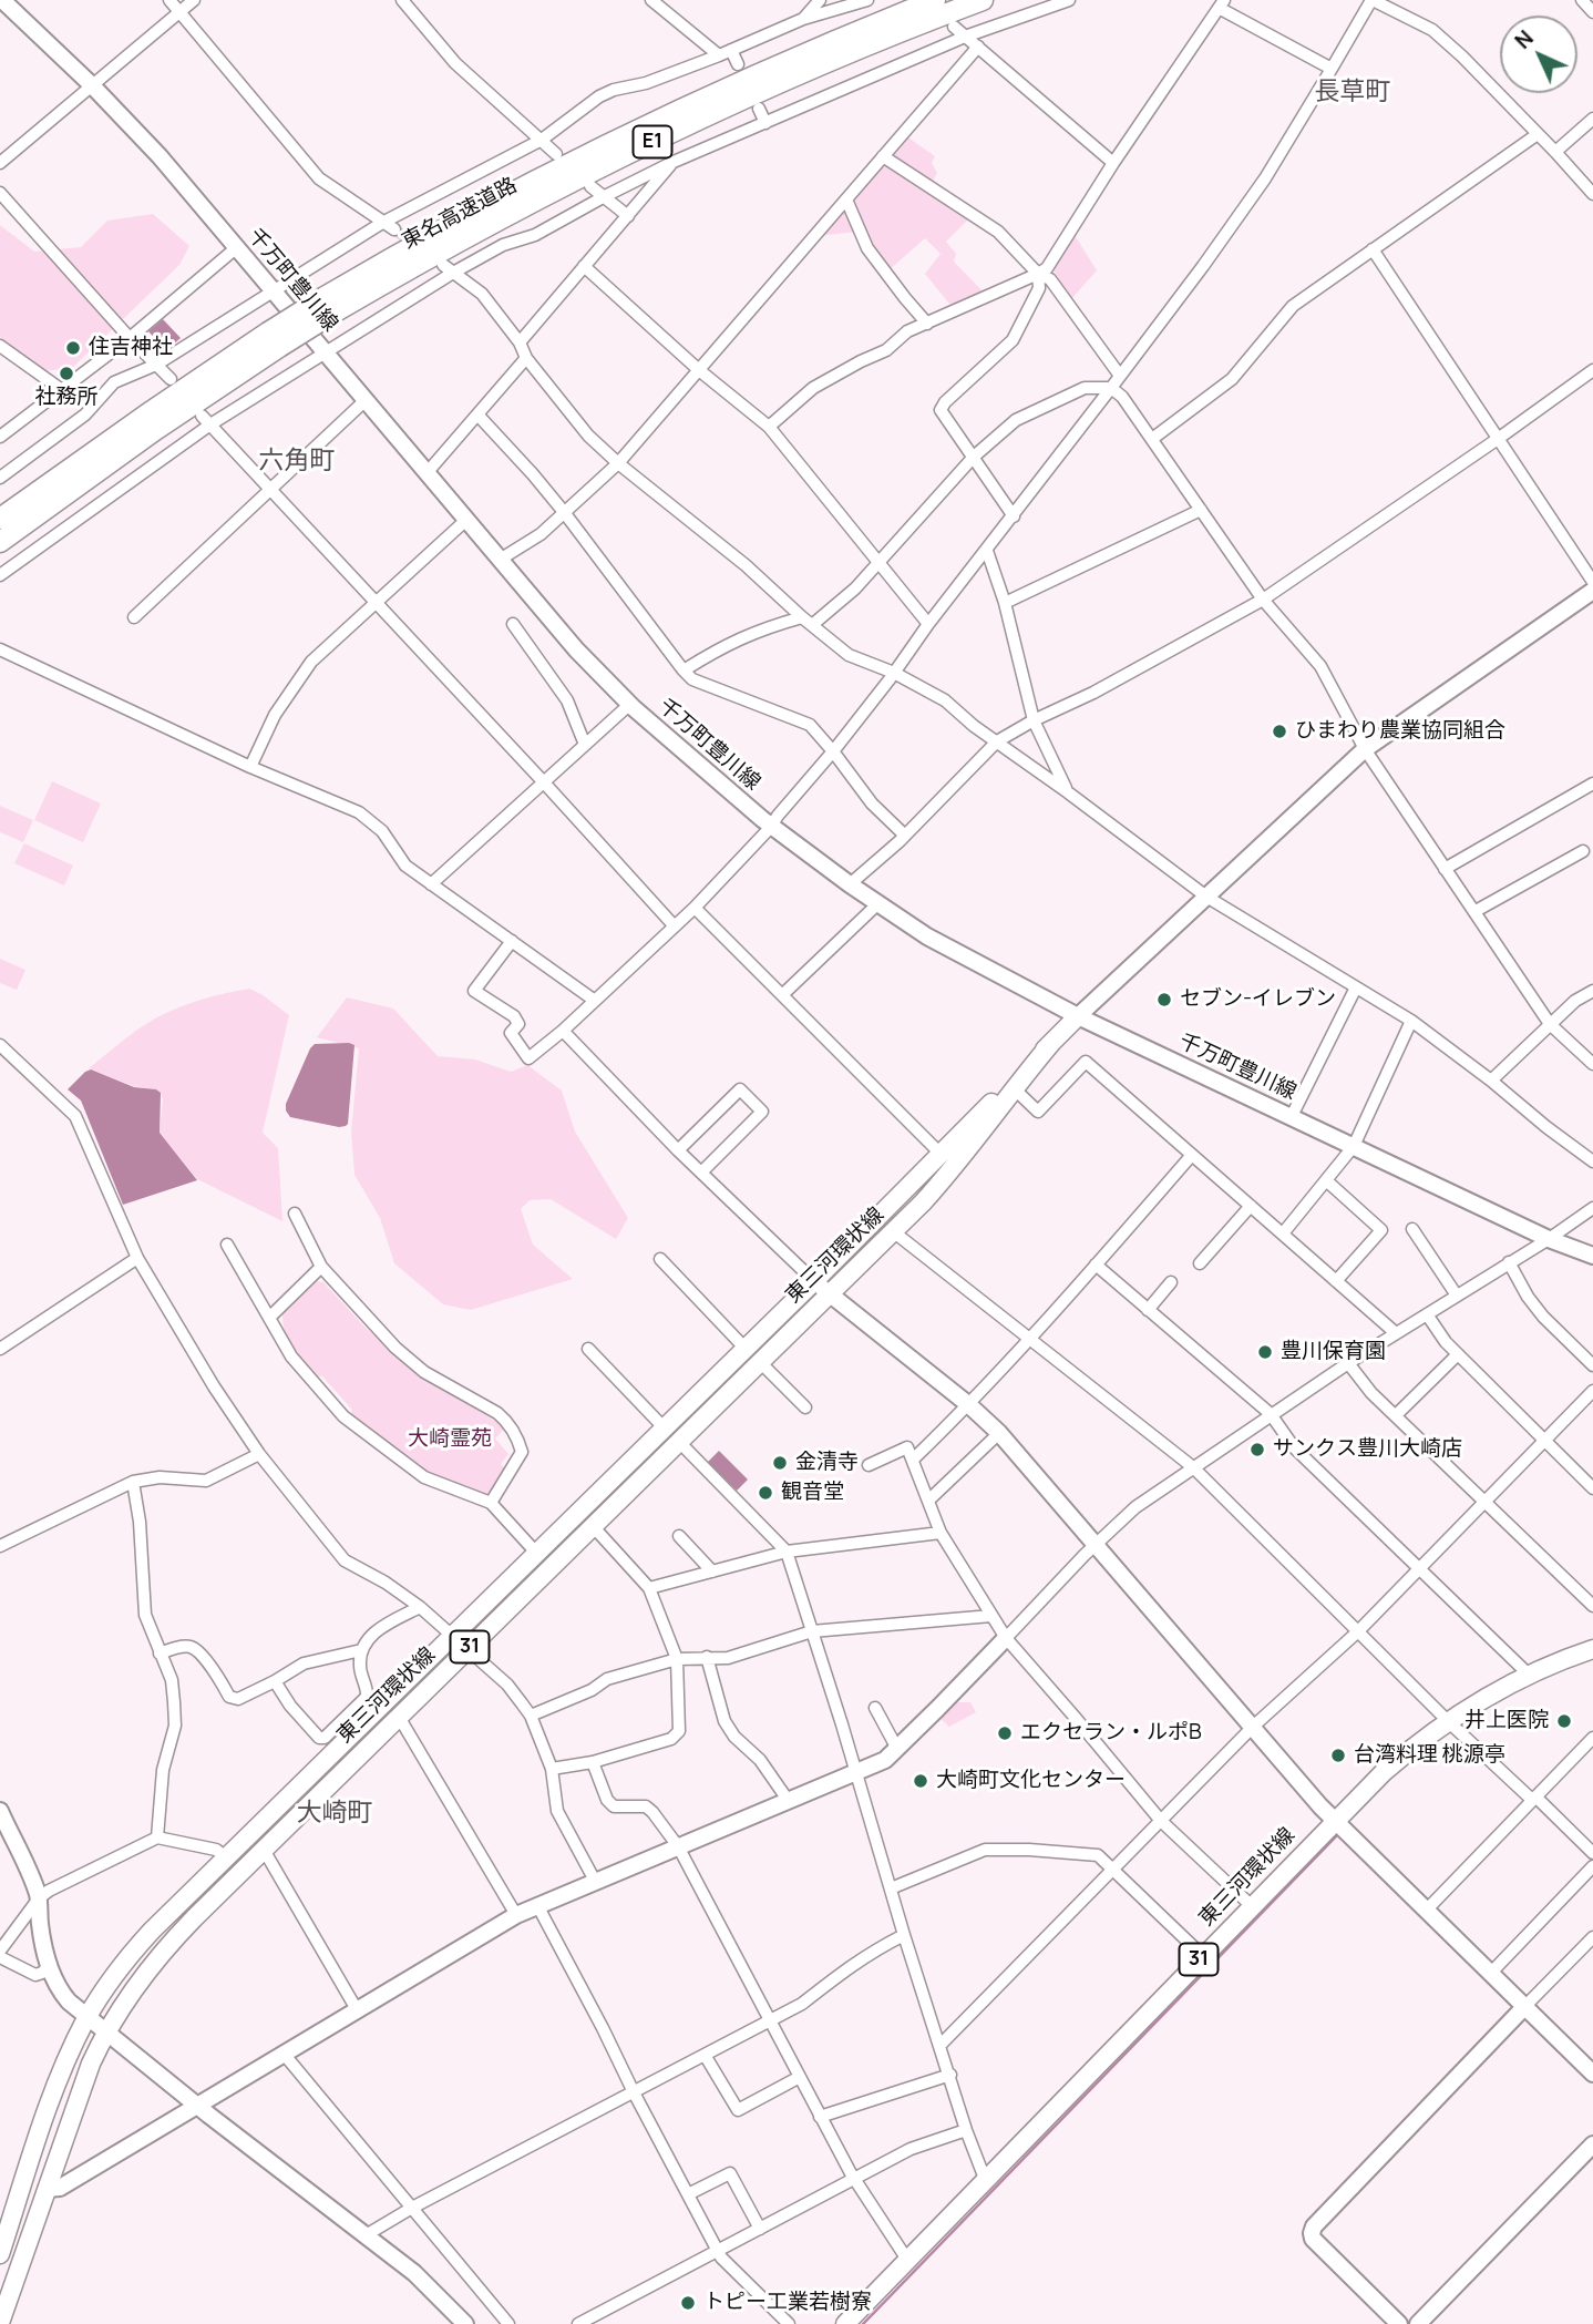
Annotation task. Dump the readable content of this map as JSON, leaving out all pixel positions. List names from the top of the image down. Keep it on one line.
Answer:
{"streets":{"highway":["E1","東名高速道路"],"main road":["東三河環状線","31"],"street":["千万町豊川線"]},"crossings":[["千万町豊川線","東三河環状線"]],"districts":["長草町","六角町","大崎町"],"parks":["大崎霊苑"],"places":["住吉神社","社務所","ひまわり農業協同組合","セブン-イレブン","豊川保育園","サンクス豊川大崎店","金清寺","観音堂","井上医院","エクセラン・ルポB","台湾料理 桃源亭","大崎町文化センター","トピー工業若樹寮"],"north":"top left"}
